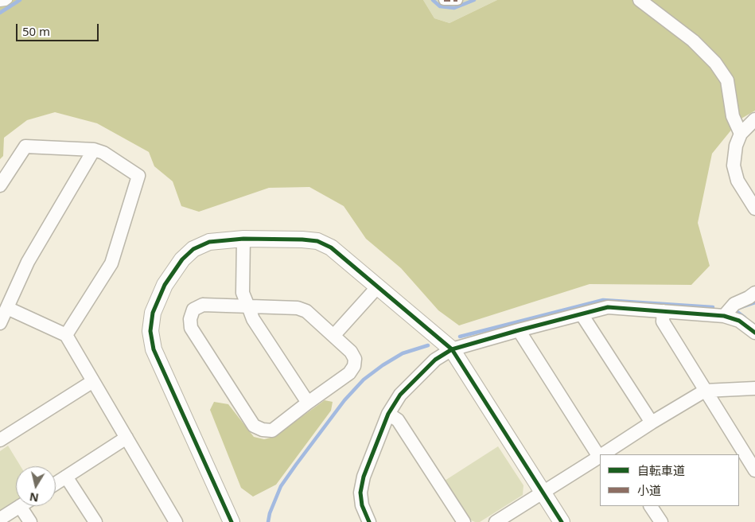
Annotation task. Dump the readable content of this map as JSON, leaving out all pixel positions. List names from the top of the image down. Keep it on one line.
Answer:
{"legend":["自転車道","小道"],"scale_bar":"50 m","north":"bottom"}
